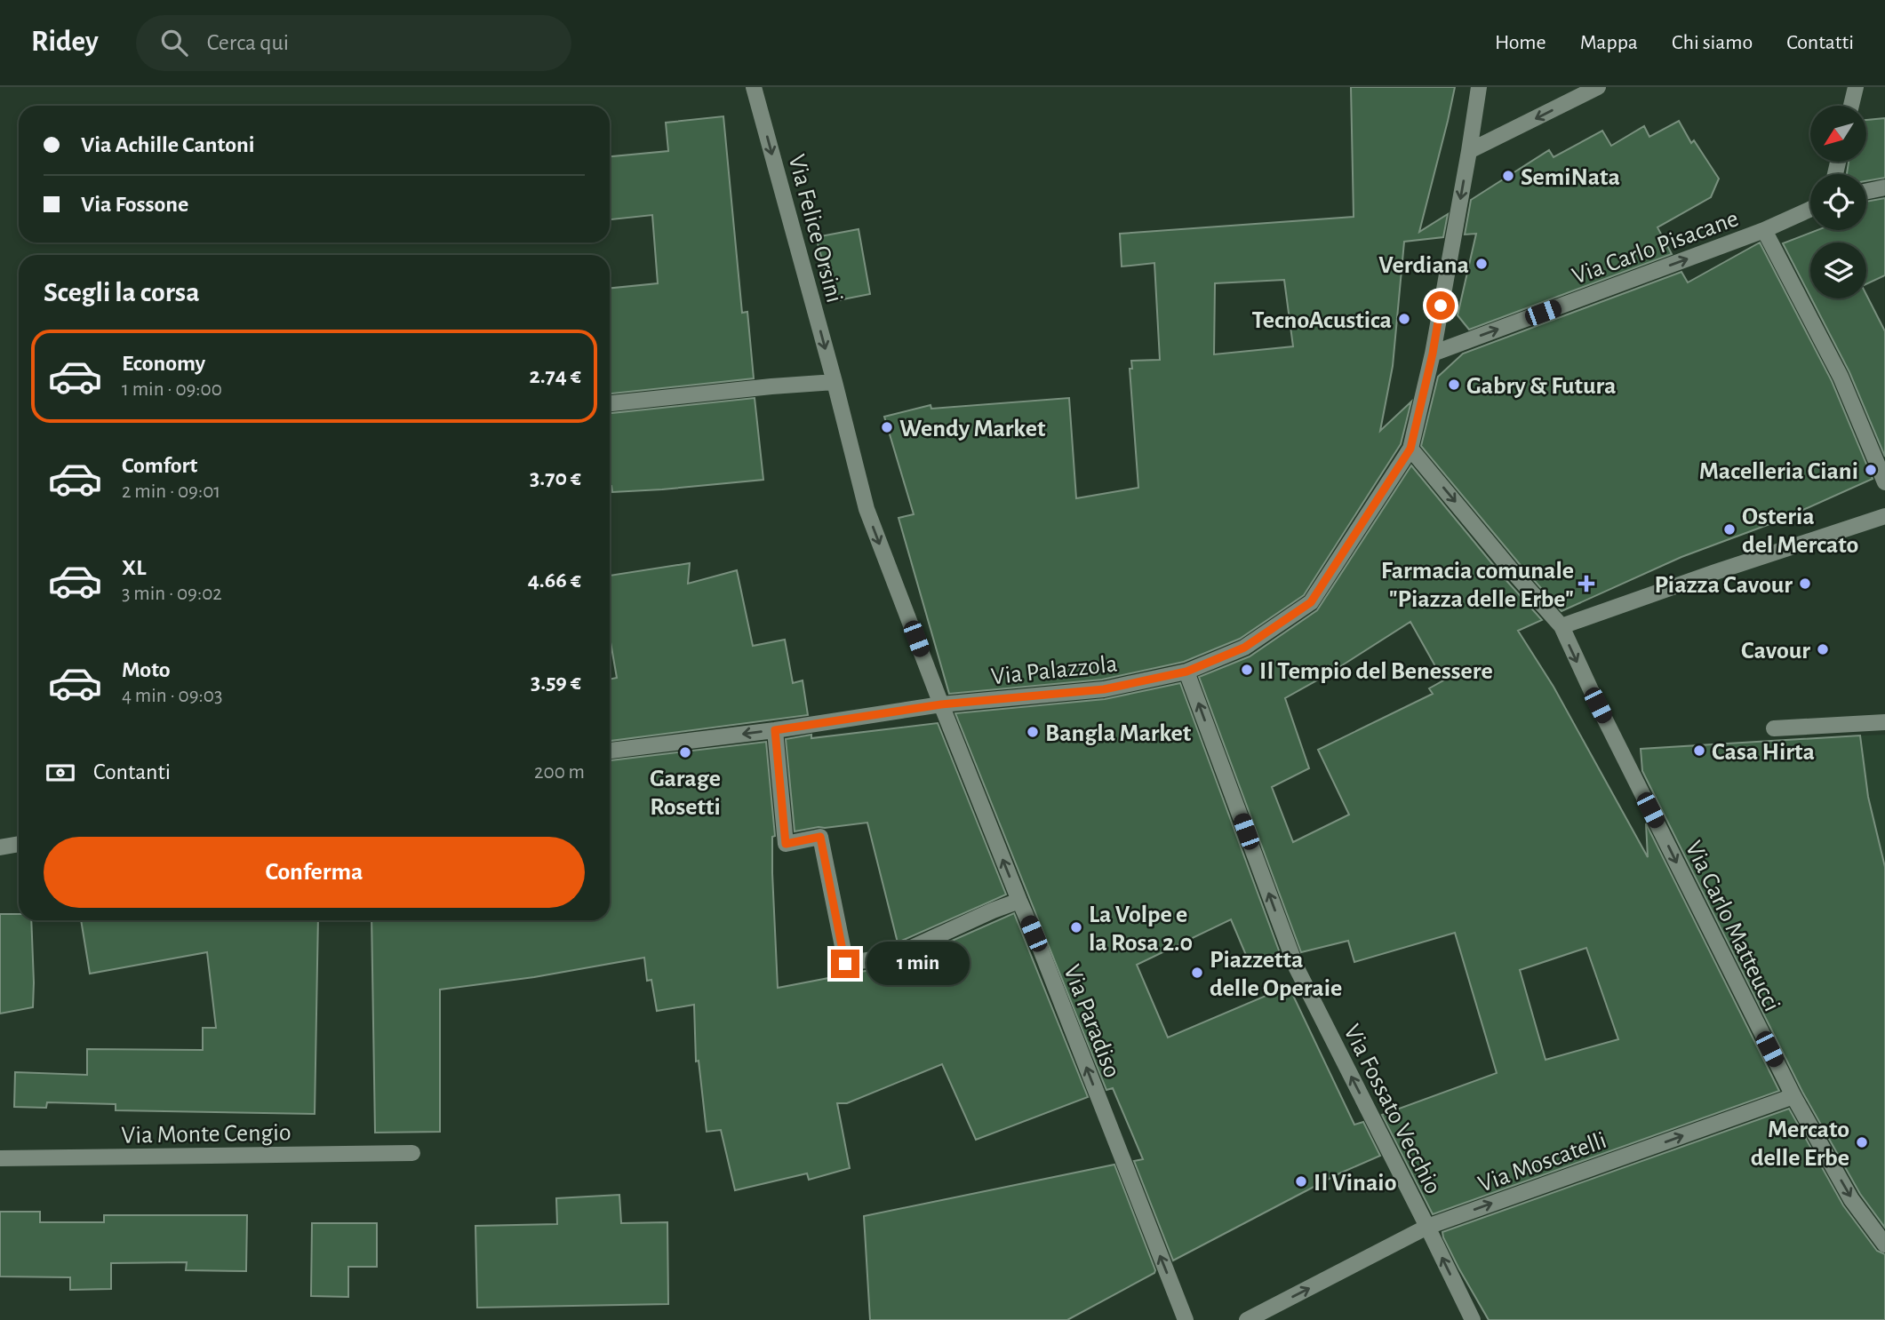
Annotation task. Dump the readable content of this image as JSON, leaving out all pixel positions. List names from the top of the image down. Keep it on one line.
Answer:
{"streets":{"street":["Via Felice Orsini","Via Carlo Pisacane","Via Palazzola","Via Carlo Matteucci","Via Paradiso","Via Fossato Vecchio","Via Monte Cengio","Via Moscatelli"]},"crossings":[["Via Felice Orsini","Via Palazzola"],["Via Felice Orsini","Via Paradiso"],["Via Carlo Pisacane","Via Palazzola"],["Via Palazzola","Via Carlo Matteucci"],["Via Palazzola","Via Paradiso"],["Via Palazzola","Via Fossato Vecchio"],["Via Carlo Matteucci","Via Moscatelli"],["Via Fossato Vecchio","Via Moscatelli"]],"one_way":["Via Felice Orsini","Via Carlo Pisacane","Via Carlo Matteucci","Via Paradiso","Via Fossato Vecchio","Via Moscatelli"],"places":{"other":["SemiNata","Verdiana","TecnoAcustica","Gabry & Futura","Wendy Market","Macelleria Ciani","Osteria del Mercato","Piazza Cavour","Cavour","Il Tempio del Benessere","Bangla Market","Casa Hirta","Garage Rosetti","La Volpe e la Rosa 2.0","Piazzetta delle Operaie","Mercato delle Erbe","Il Vinaio"],"health":["Farmacia comunale \"Piazza delle Erbe\""]},"north":"bottom left","page":{"header":"Ridey","search":"Cerca qui","nav":["Home","Mappa","Chi siamo","Contatti"],"banner":["Via Achille Cantoni","Via Fossone"],"heading":"Scegli la corsa","list":[{"name":"Economy","note":"1 min · 09:00","value":"2.74 €"},{"name":"Comfort","note":"2 min · 09:01","value":"3.70 €"},{"name":"XL","note":"3 min · 09:02","value":"4.66 €"},{"name":"Moto","note":"4 min · 09:03","value":"3.59 €"}],"pay":["Contanti","200 m"],"buttons":"Conferma","bubble":"1 min"}}
